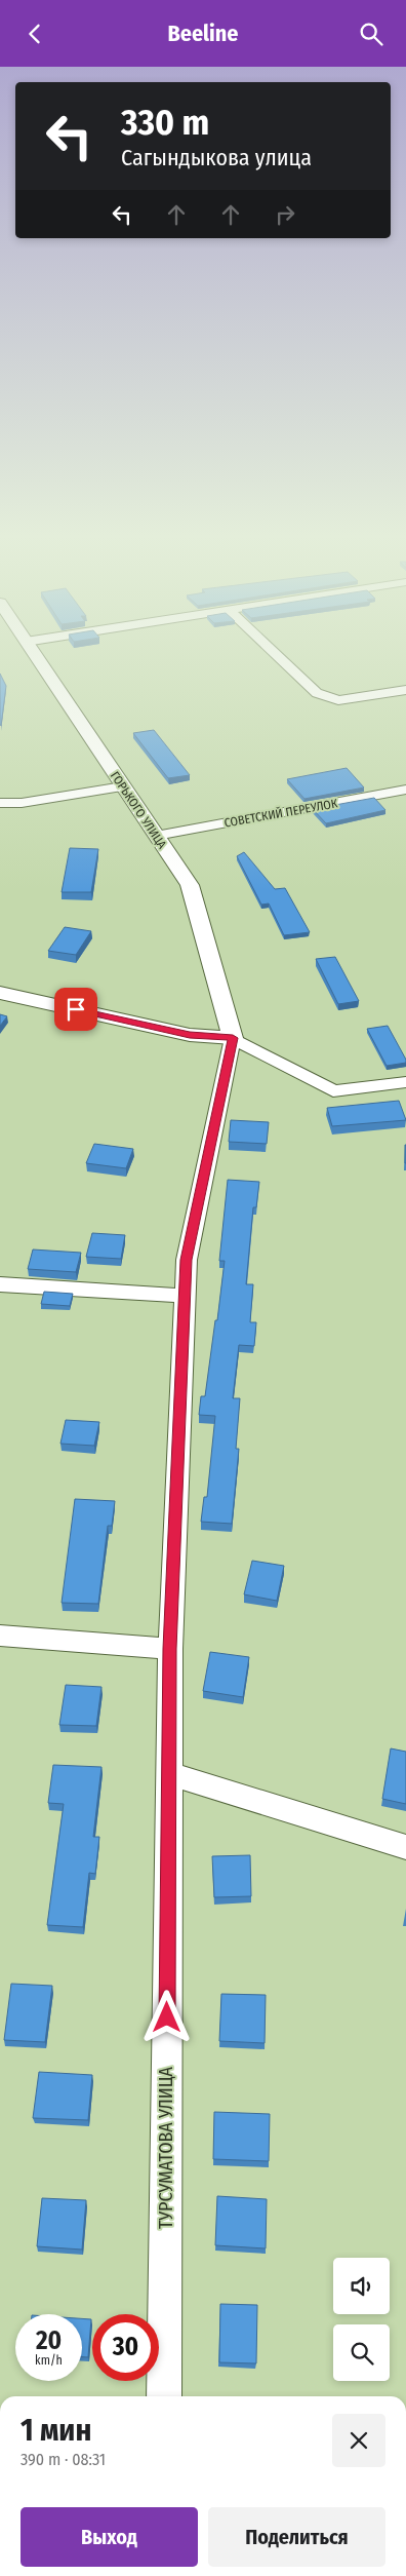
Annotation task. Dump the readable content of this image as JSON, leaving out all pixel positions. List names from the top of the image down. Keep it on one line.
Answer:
{"streets":{"street":["ГОРЬКОГО УЛИЦА","СОВЕТСКИЙ ПЕРЕУЛОК","ТУРСУМАТОВА УЛИЦА"]},"crossings":[["ГОРЬКОГО УЛИЦА","СОВЕТСКИЙ ПЕРЕУЛОК"],["ГОРЬКОГО УЛИЦА","ТУРСУМАТОВА УЛИЦА"]],"page":{"header":"Beeline","turn":["330 m","Сагындыкова улица"],"speed":"20 km/h","limit":"30","heading":["1 мин","390 m · 08:31"],"buttons":["Выход","Поделиться"]}}
